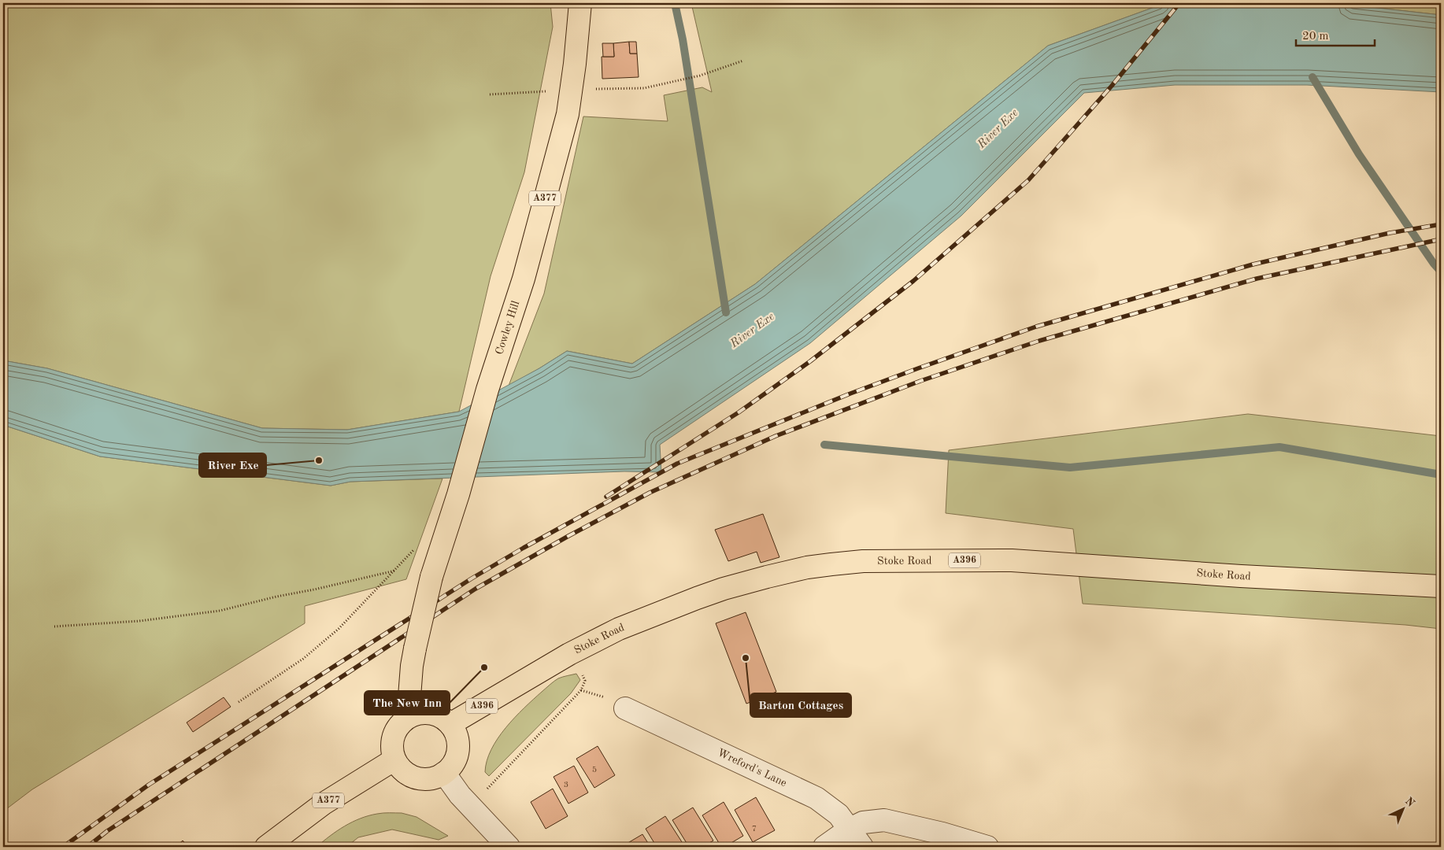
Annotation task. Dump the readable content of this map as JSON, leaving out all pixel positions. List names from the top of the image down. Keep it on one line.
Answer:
{"streets":{"main road":["A377","Cowley Hill","A396","Stoke Road"],"street":["Wreford's Lane"]},"crossings":[["A377","Cowley Hill"],["A377","Stoke Road"],["Cowley Hill","Stoke Road"]],"water":["River Exe"],"places":["River Exe","Barton Cottages","The New Inn"],"house_numbers":["5","3","7"],"scale_bar":"20 m","north":"top right"}
